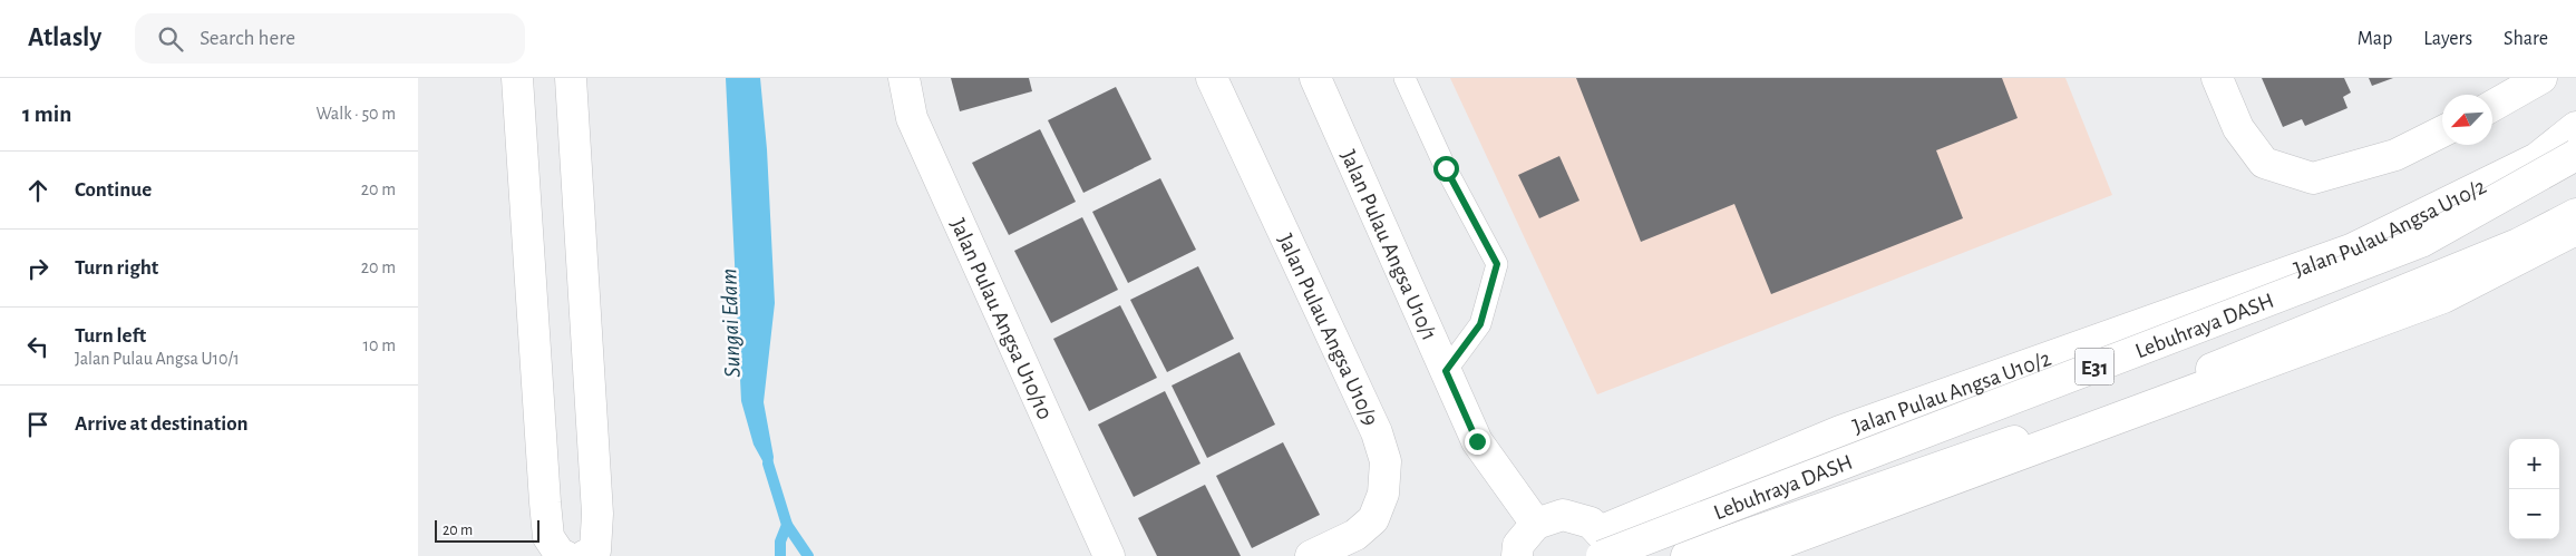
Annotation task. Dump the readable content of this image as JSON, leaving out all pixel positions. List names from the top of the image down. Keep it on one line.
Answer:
{"streets":{"main road":["Jalan Pulau Angsa U10/2","Jalan Pulau Angsa U10/1","Jalan Pulau Angsa U10/10","Lebuhraya DASH","Jalan Pulau Angsa U10/9","E31"]},"crossings":[["Jalan Pulau Angsa U10/2","Lebuhraya DASH"]],"water":["Sungai Edam"],"scale_bar":"20 m","north":"bottom left","page":{"header":"Atlasly","search":"Search here","nav":["Map","Layers","Share"],"heading":["1 min","Walk · 50 m"],"list":[["Continue","20 m"],["Turn right","20 m"],["Turn left","Jalan Pulau Angsa U10/1","10 m"],"Arrive at destination"],"map_buttons":["+","−"],"scale":"20 m"}}
